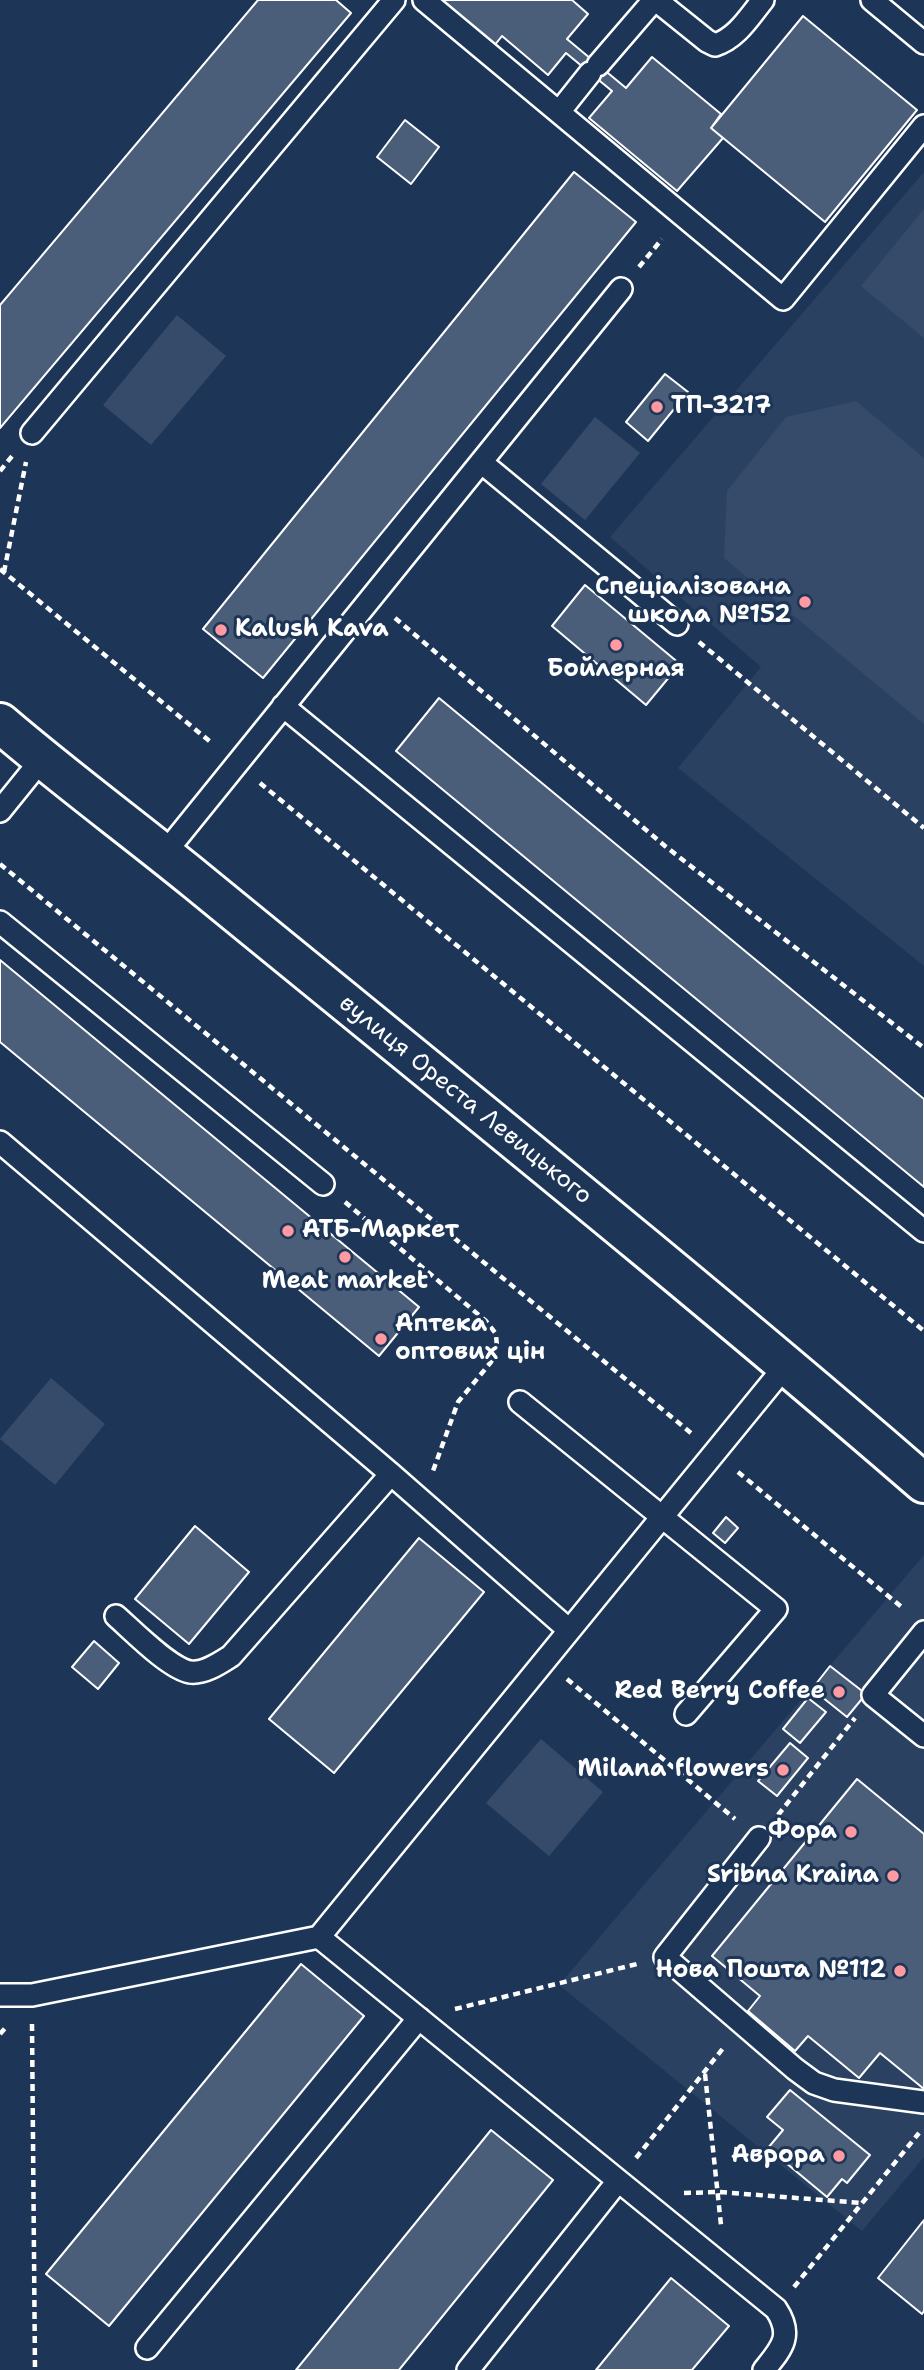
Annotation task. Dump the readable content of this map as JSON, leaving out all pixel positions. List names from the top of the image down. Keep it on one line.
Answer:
{"streets":{"street":["вулиця Ореста Левицького"]},"places":["ТП-3217","Спеціалізована школа №152","Kalush Kava","Бойлерная","АТБ-Маркет","Meat market","Аптека оптових цін","Red Berry Coffee","Milana flowers","Фора","Sribna Kraina","Нова Пошта №112","Аврора"]}
